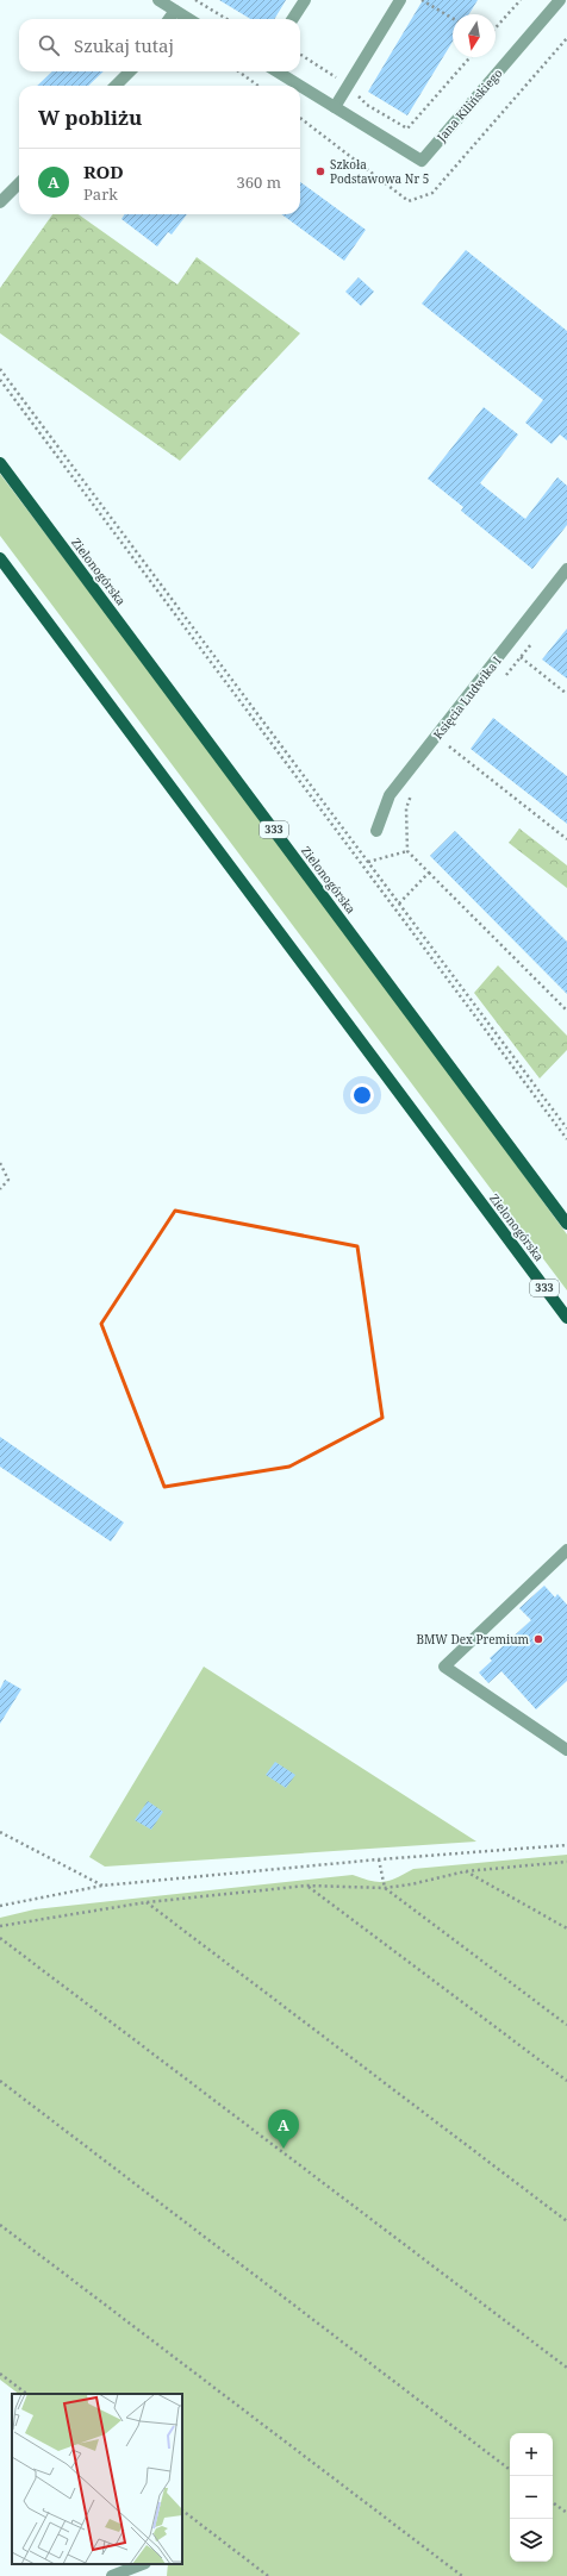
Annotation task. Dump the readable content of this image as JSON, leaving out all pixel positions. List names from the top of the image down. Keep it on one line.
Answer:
{"streets":{"main road":["Zielonogórska","333"],"street":["Jana Kilińskiego","Księcia Ludwika I"]},"places":["Szkoła Podstawowa Nr 5","BMW Dex Premium"],"north":"bottom","page":{"search":"Szukaj tutaj","heading":"W pobliżu","list":[{"mark":"A","name":"ROD","note":"Park","value":"360 m"}],"pins":"A","map_buttons":["+","−"]}}
